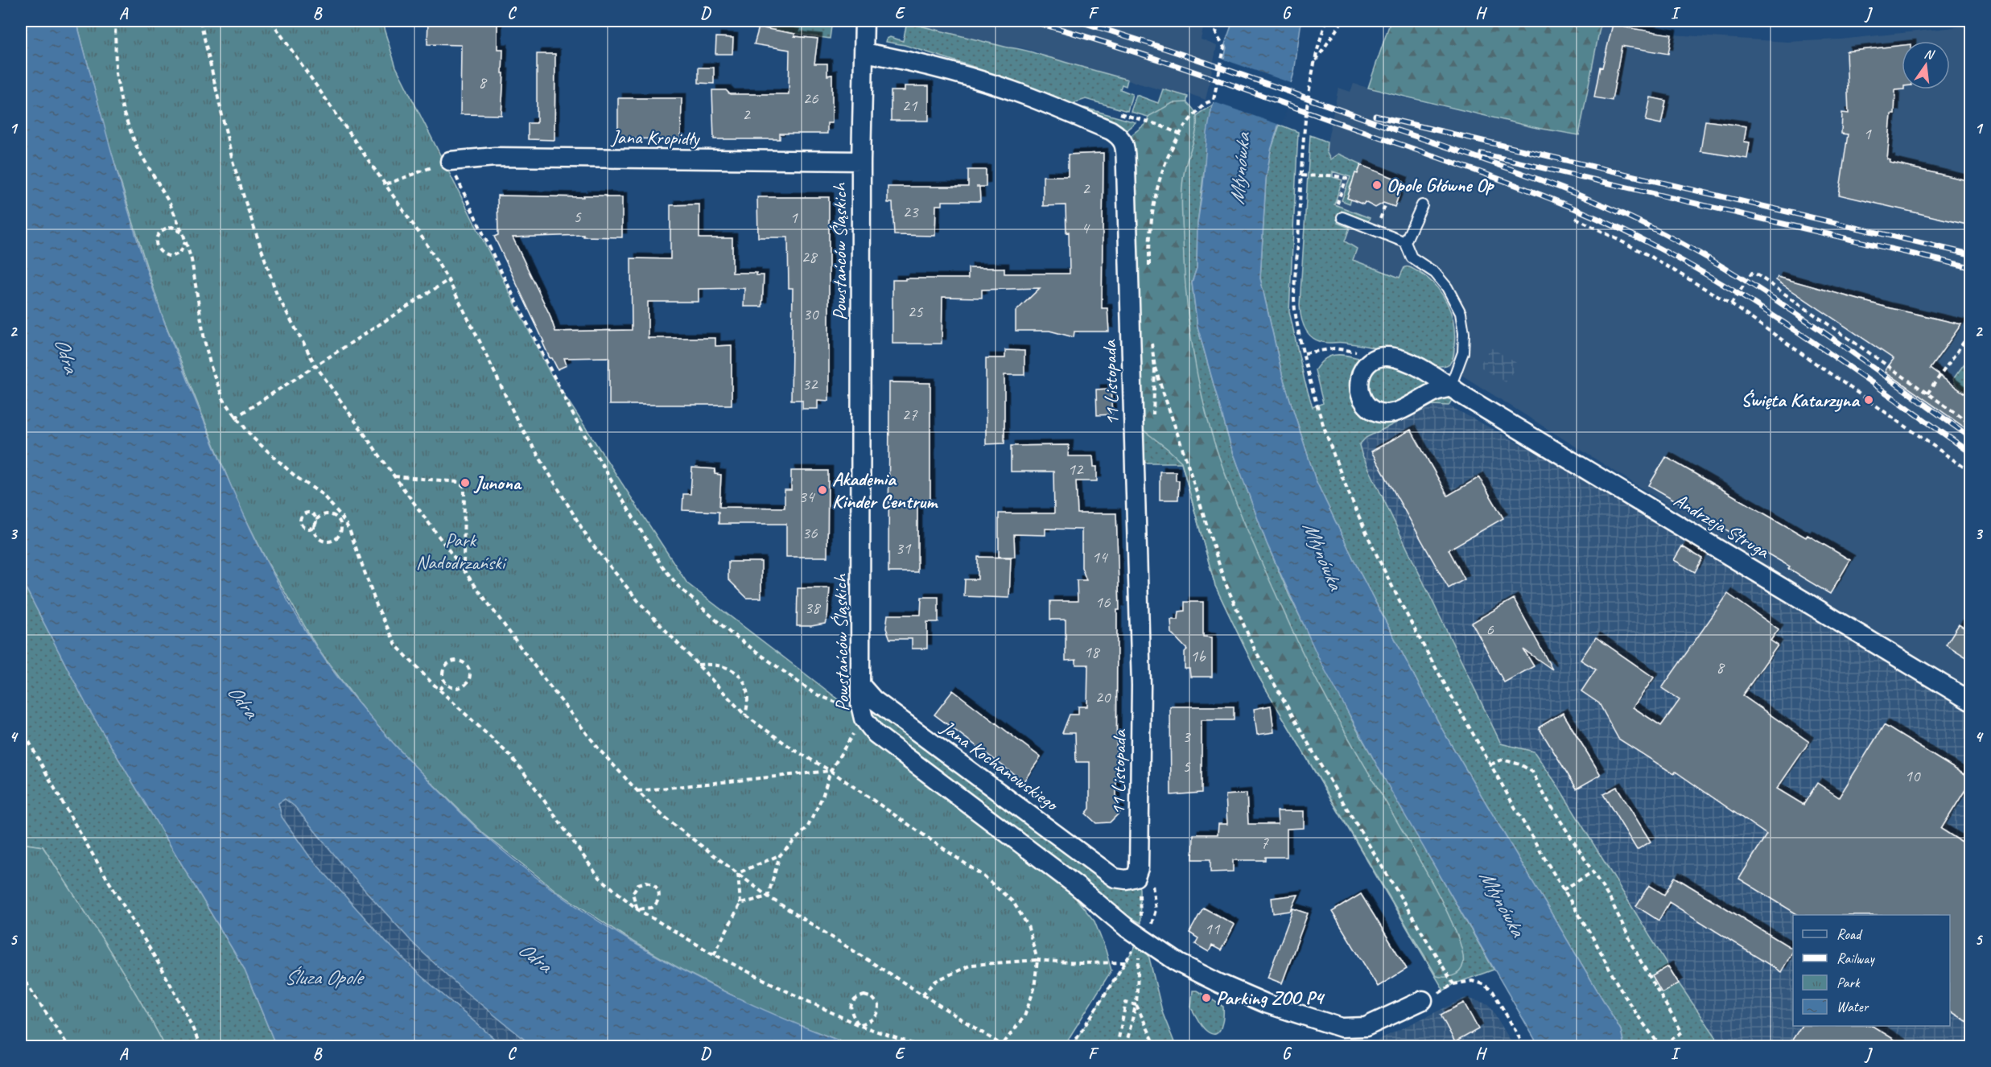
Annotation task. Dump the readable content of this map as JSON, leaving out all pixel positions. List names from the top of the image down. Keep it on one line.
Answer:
{"streets":{"street":["Jana Kropidły","Powstańców Śląskich","11 Listopada","Andrzeja Struga","Jana Kochanowskiego"]},"crossings":[["Jana Kropidły","Powstańców Śląskich"],["Powstańców Śląskich","11 Listopada"],["Powstańców Śląskich","Jana Kochanowskiego"],["11 Listopada","Jana Kochanowskiego"]],"water":["Młynówka","Odra","Śluza Opole"],"parks":["Park Nadodrzański"],"places":["Opole Główne Op","Święta Katarzyna","Junona","Akademia Kinder Centrum","Parking ZOO P4"],"house_numbers":["8","26","21","2","1","2","23","5","1","4","28","25","30","32","27","12","34","36","31","14","16","38","6","18","1b","8","20","3","5","10","7","11"],"legend":["Road","Railway","Park","Water"],"north":"top","grid":{"columns":["A","B","C","D","E","F","G","H","I","J"],"rows":["1","2","3","4","5"]}}
